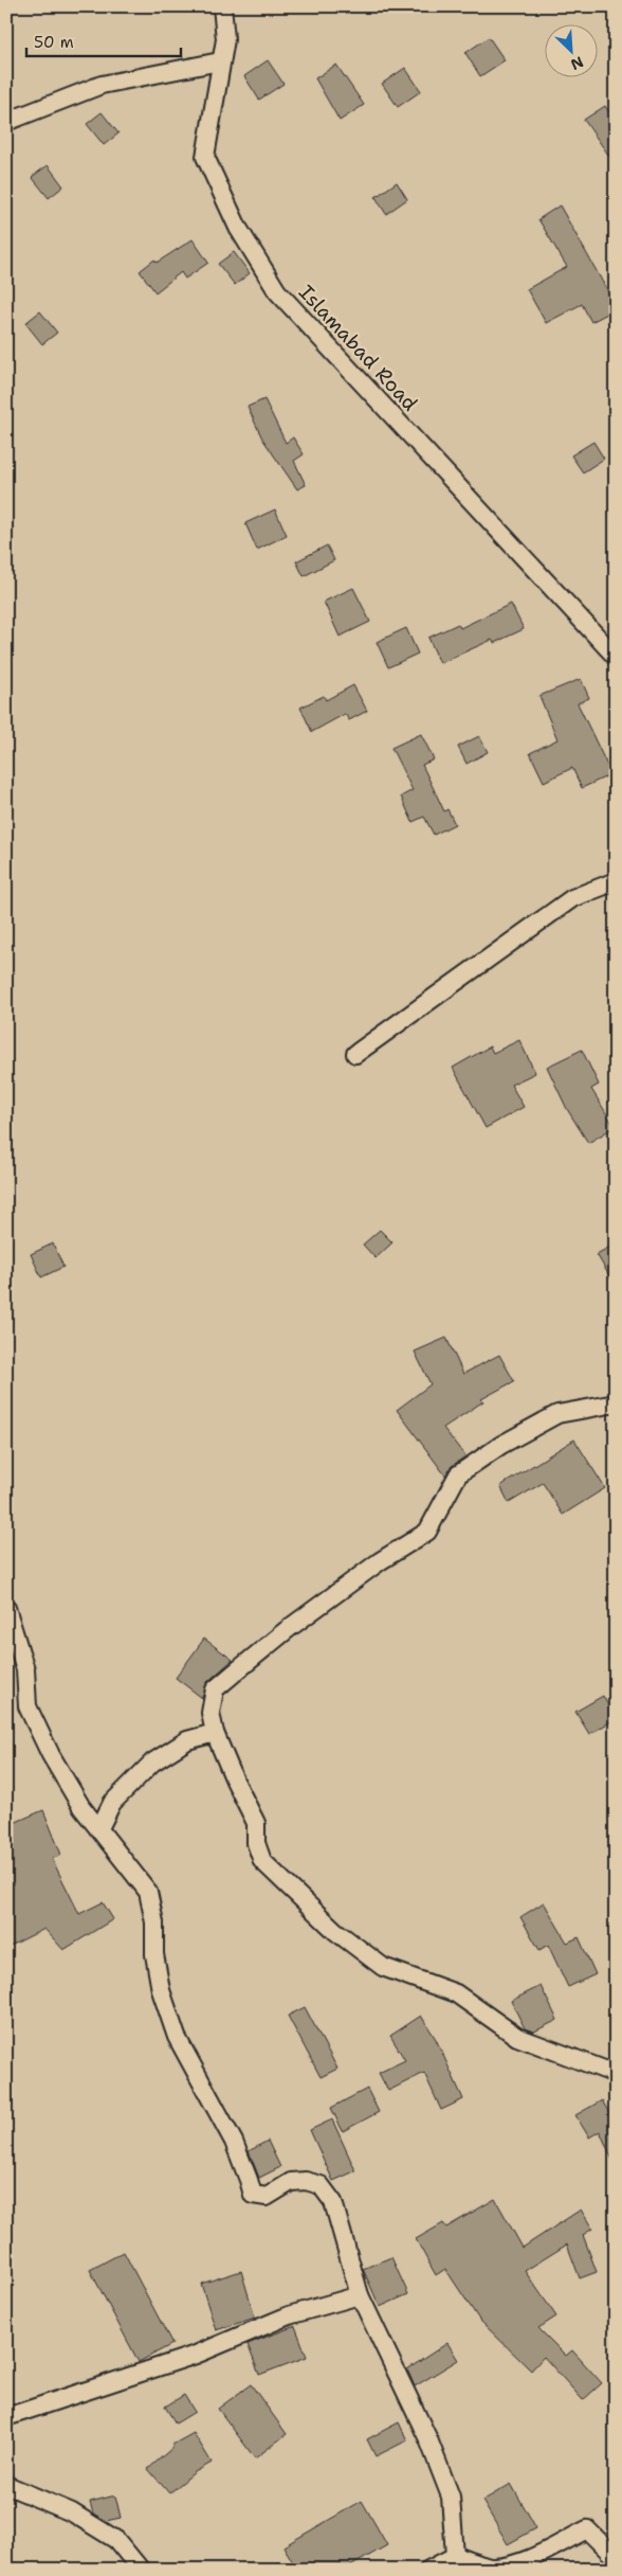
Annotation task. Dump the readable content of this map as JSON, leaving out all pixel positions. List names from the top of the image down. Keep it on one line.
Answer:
{"streets":{"street":["Islamabad Road"]},"scale_bar":"50 m","north":"bottom right"}
